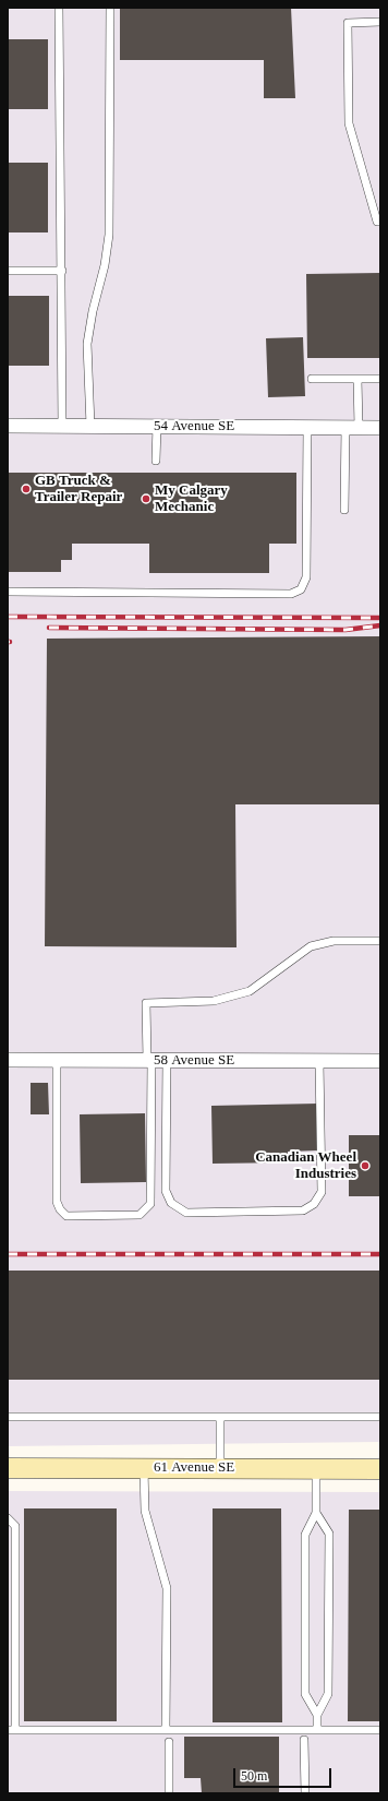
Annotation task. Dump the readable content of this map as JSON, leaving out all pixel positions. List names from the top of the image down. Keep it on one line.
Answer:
{"streets":{"street":["54 Avenue SE","58 Avenue SE","61 Avenue SE"]},"places":["GB Truck & Trailer Repair","My Calgary Mechanic","Canadian Wheel Industries"],"scale_bar":"50 m"}
